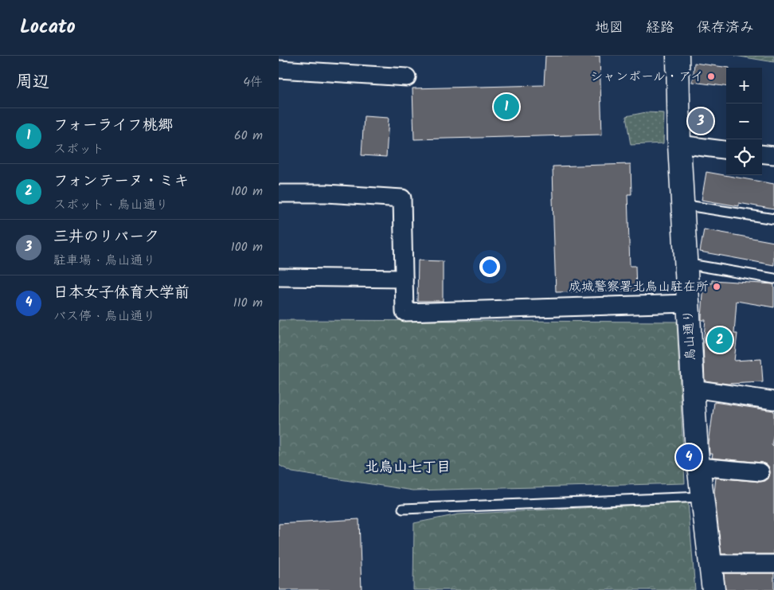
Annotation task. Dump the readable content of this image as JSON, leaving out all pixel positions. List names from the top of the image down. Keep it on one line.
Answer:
{"streets":{"street":["烏山通り"]},"districts":["北烏山七丁目"],"places":["シャンポール・アイ","成城警察署北烏山駐在所"],"page":{"header":"Locato","nav":["地図","経路","保存済み"],"heading":["周辺","4件"],"map_buttons":["+","−"],"pins":["1","3","2","4"],"list":[{"mark":"1","name":"フォーライフ桃郷","note":"スポット","value":"60 m"},{"mark":"2","name":"フォンテーヌ・ミキ","note":"スポット · 烏山通り","value":"100 m"},{"mark":"3","name":"三井のリパーク","note":"駐車場 · 烏山通り","value":"100 m"},{"mark":"4","name":"日本女子体育大学前","note":"バス停 · 烏山通り","value":"110 m"}]}}
